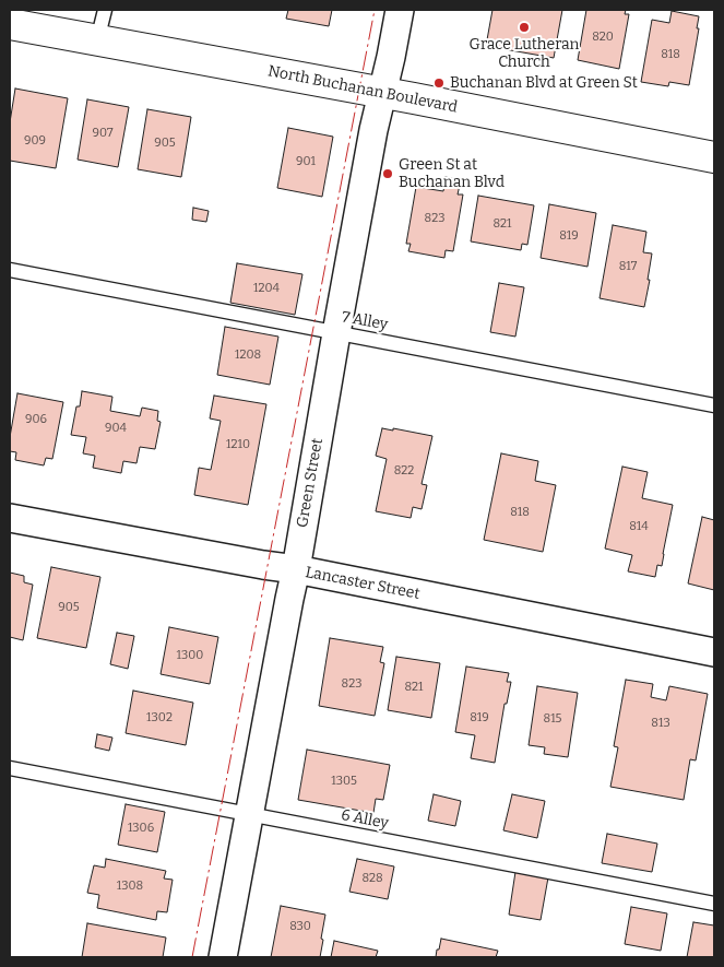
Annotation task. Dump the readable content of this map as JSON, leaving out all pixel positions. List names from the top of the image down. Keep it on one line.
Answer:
{"streets":{"street":["North Buchanan Boulevard","Green Street","Lancaster Street"],"lane":["7 Alley","6 Alley"]},"crossings":[["North Buchanan Boulevard","Green Street"],["7 Alley","Green Street"],["Green Street","Lancaster Street"],["Green Street","6 Alley"]],"places":["Grace Lutheran Church","Buchanan Blvd at Green St","Green St at Buchanan Blvd"],"house_numbers":["820","818","907","909","905","901","823","821","819","817","1204","1208","906","904","1210","822","818","814","905","1300","823","821","1302","819","815","813","1305","1306","828","1308","830"]}
